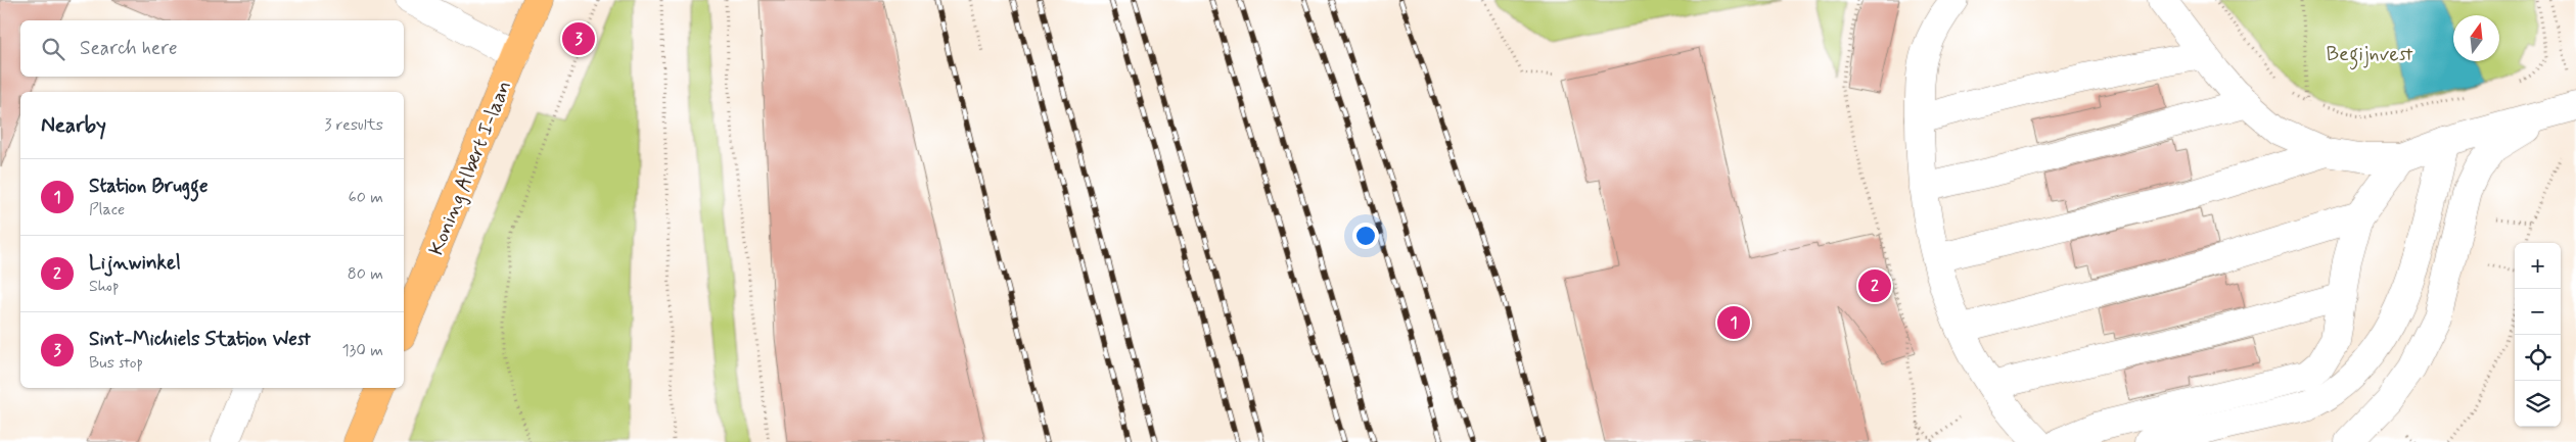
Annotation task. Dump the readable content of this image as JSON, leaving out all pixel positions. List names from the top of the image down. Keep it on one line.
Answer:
{"streets":{"main road":["Koning Albert I-laan"]},"parks":["Begijnvest"],"north":"top","page":{"pins":["3","2","1"],"search":"Search here","heading":["Nearby","3 results"],"list":[{"mark":"1","name":"Station Brugge","note":"Place","value":"60 m"},{"mark":"2","name":"Lijnwinkel","note":"Shop","value":"80 m"},{"mark":"3","name":"Sint-Michiels Station West","note":"Bus stop","value":"130 m"}],"map_buttons":["+","−"]}}
